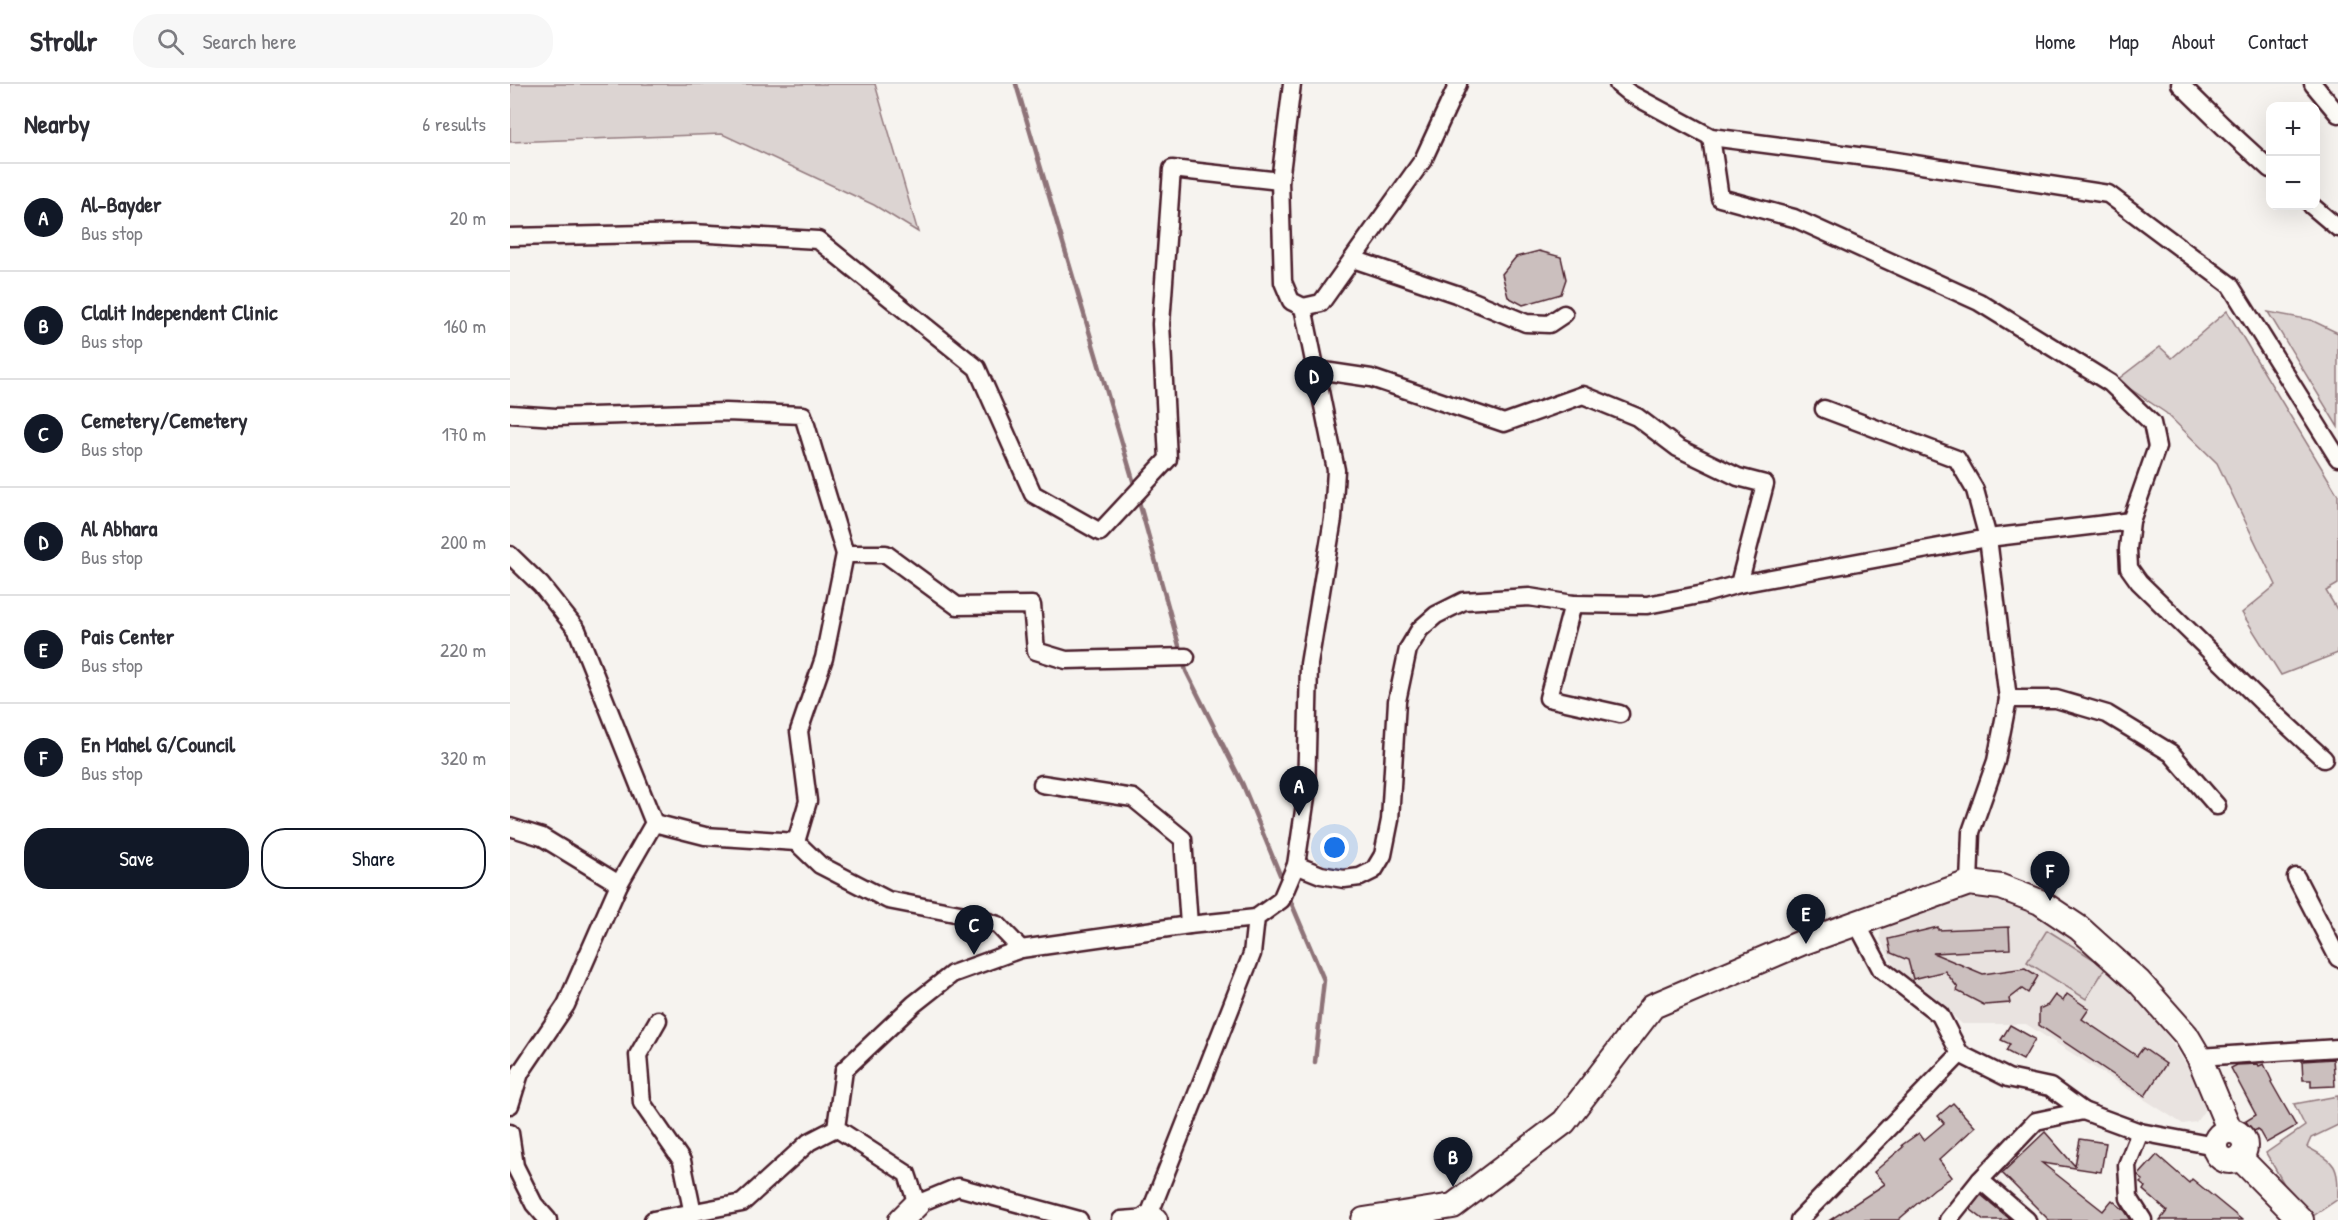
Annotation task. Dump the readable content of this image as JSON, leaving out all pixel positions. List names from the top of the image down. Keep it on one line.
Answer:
{"page":{"header":"Strollr","search":"Search here","nav":["Home","Map","About","Contact"],"heading":["Nearby","6 results"],"map_buttons":["+","−"],"list":[{"mark":"A","name":"Al-Bayder","note":"Bus stop","value":"20 m"},{"mark":"B","name":"Clalit Independent Clinic","note":"Bus stop","value":"160 m"},{"mark":"C","name":"Cemetery/Cemetery","note":"Bus stop","value":"170 m"},{"mark":"D","name":"Al Abhara","note":"Bus stop","value":"200 m"},{"mark":"E","name":"Pais Center","note":"Bus stop","value":"220 m"},{"mark":"F","name":"En Mahel G/Council","note":"Bus stop","value":"320 m"}],"pins":["D","A","F","E","C","B"],"buttons":["Save","Share"]}}
